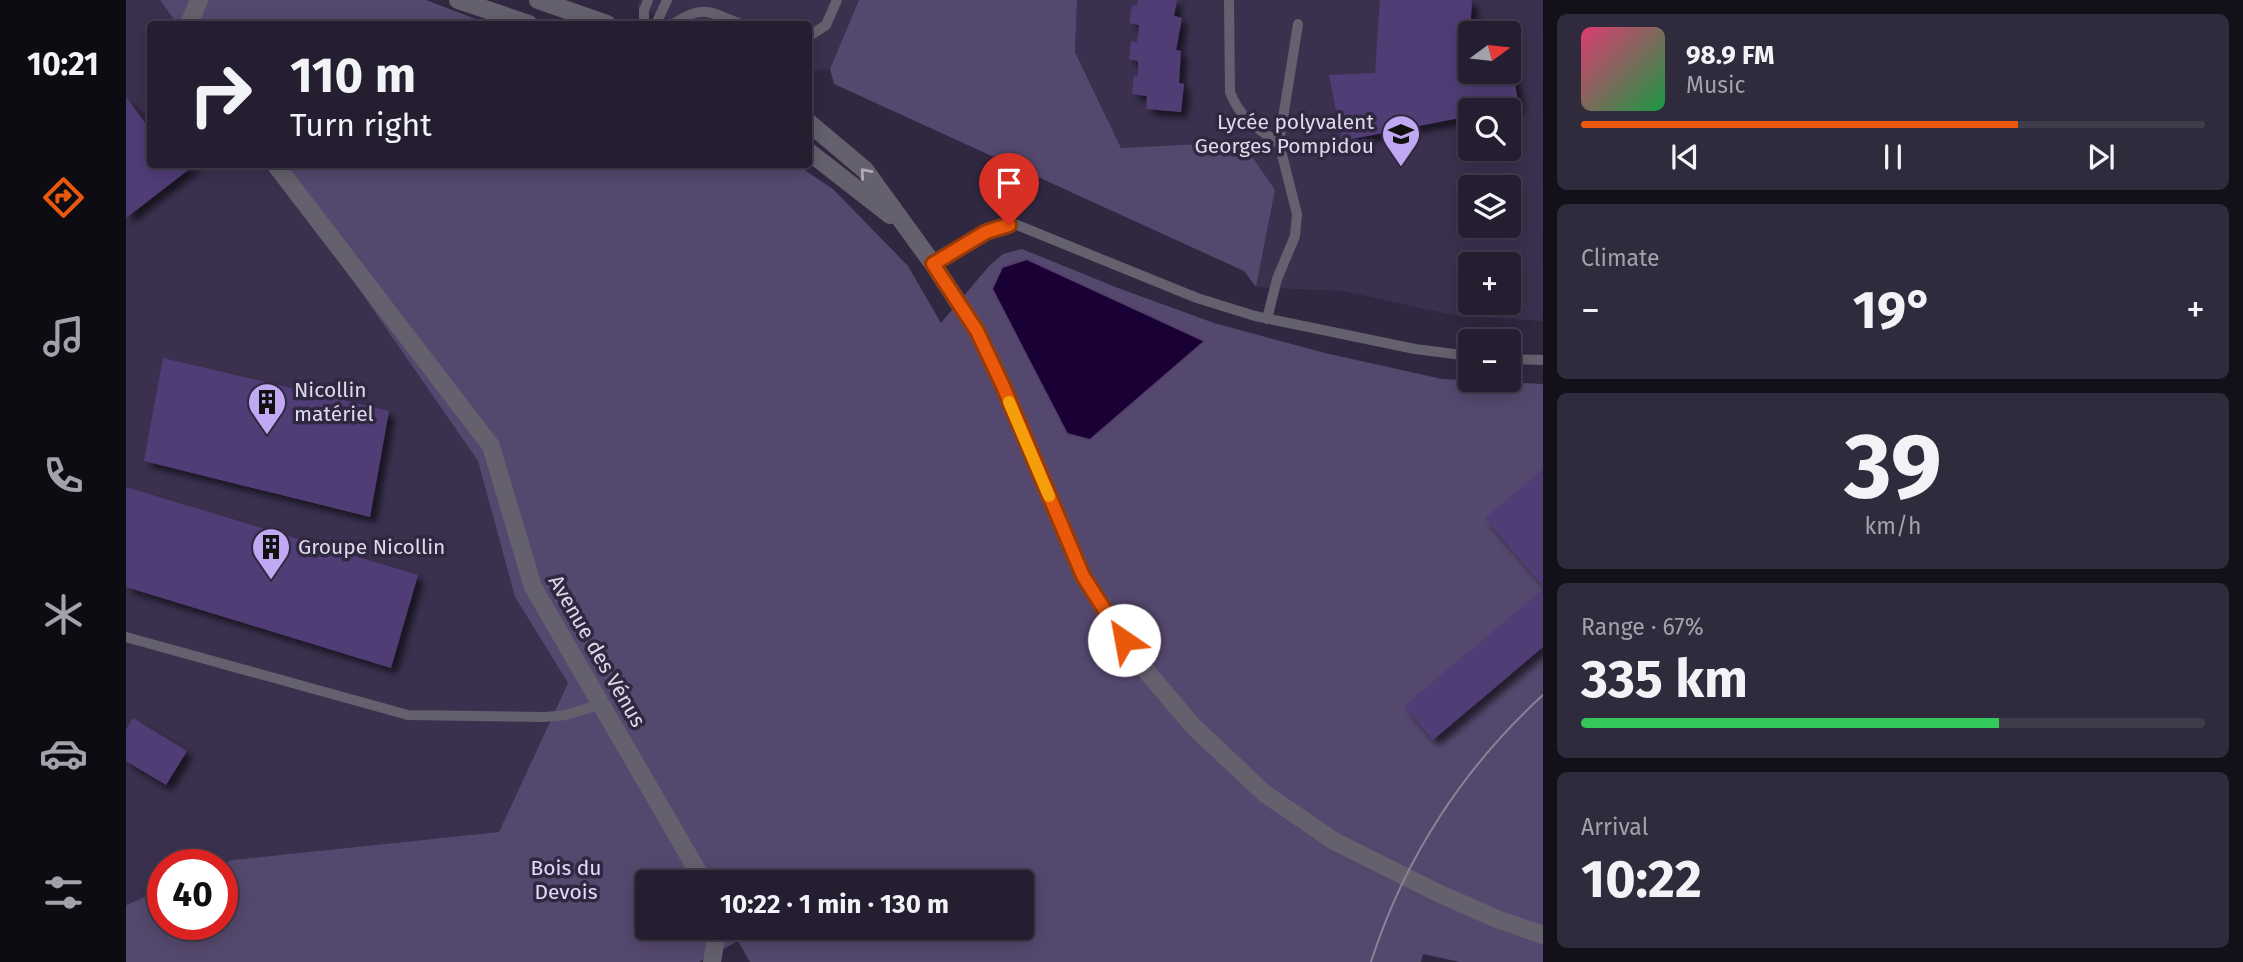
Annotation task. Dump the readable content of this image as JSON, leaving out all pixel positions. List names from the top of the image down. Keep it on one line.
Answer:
{"streets":{"street":["Avenue des Vénus"]},"parks":["Bois du Devois"],"places":{"school or university":["Lycée polyvalent Georges Pompidou"],"building":["Nicollin matériel","Groupe Nicollin"]},"north":"right","page":{"tabs":"10:21","map_buttons":["+","−"],"turn":["110 m","Turn right"],"song":["98.9 FM","Music"],"tile":["Climate",["39","km/h"],["Range · 67%","335 km"],["Arrival","10:22"]],"heat":["−","19°","+"],"limit":"40","trip":"10:22 · 1 min · 130 m"}}
